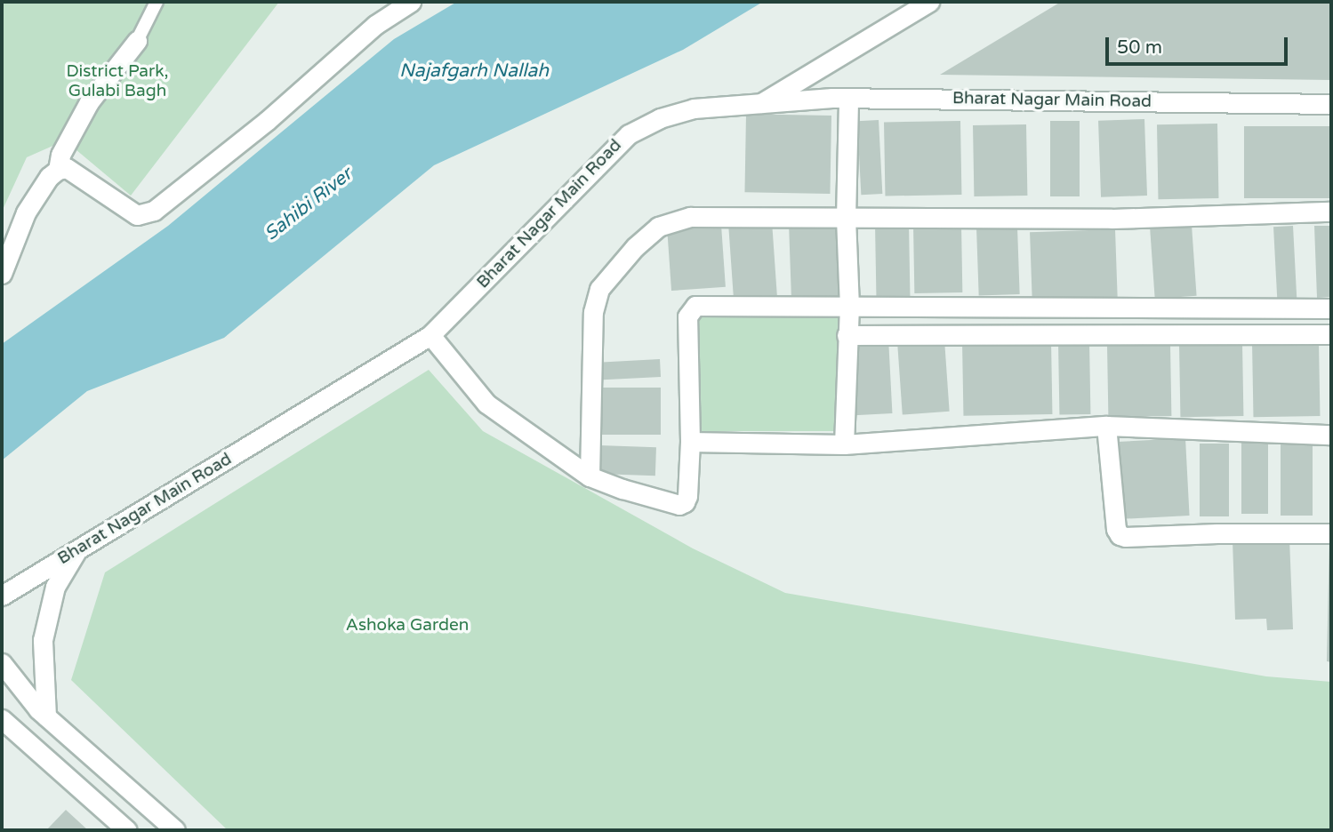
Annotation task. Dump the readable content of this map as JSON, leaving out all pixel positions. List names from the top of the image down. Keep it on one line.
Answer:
{"streets":{"street":["Bharat Nagar Main Road"]},"water":["Najafgarh Nallah","Sahibi River"],"parks":["District Park, Gulabi Bagh","Ashoka Garden"],"scale_bar":"50 m"}
